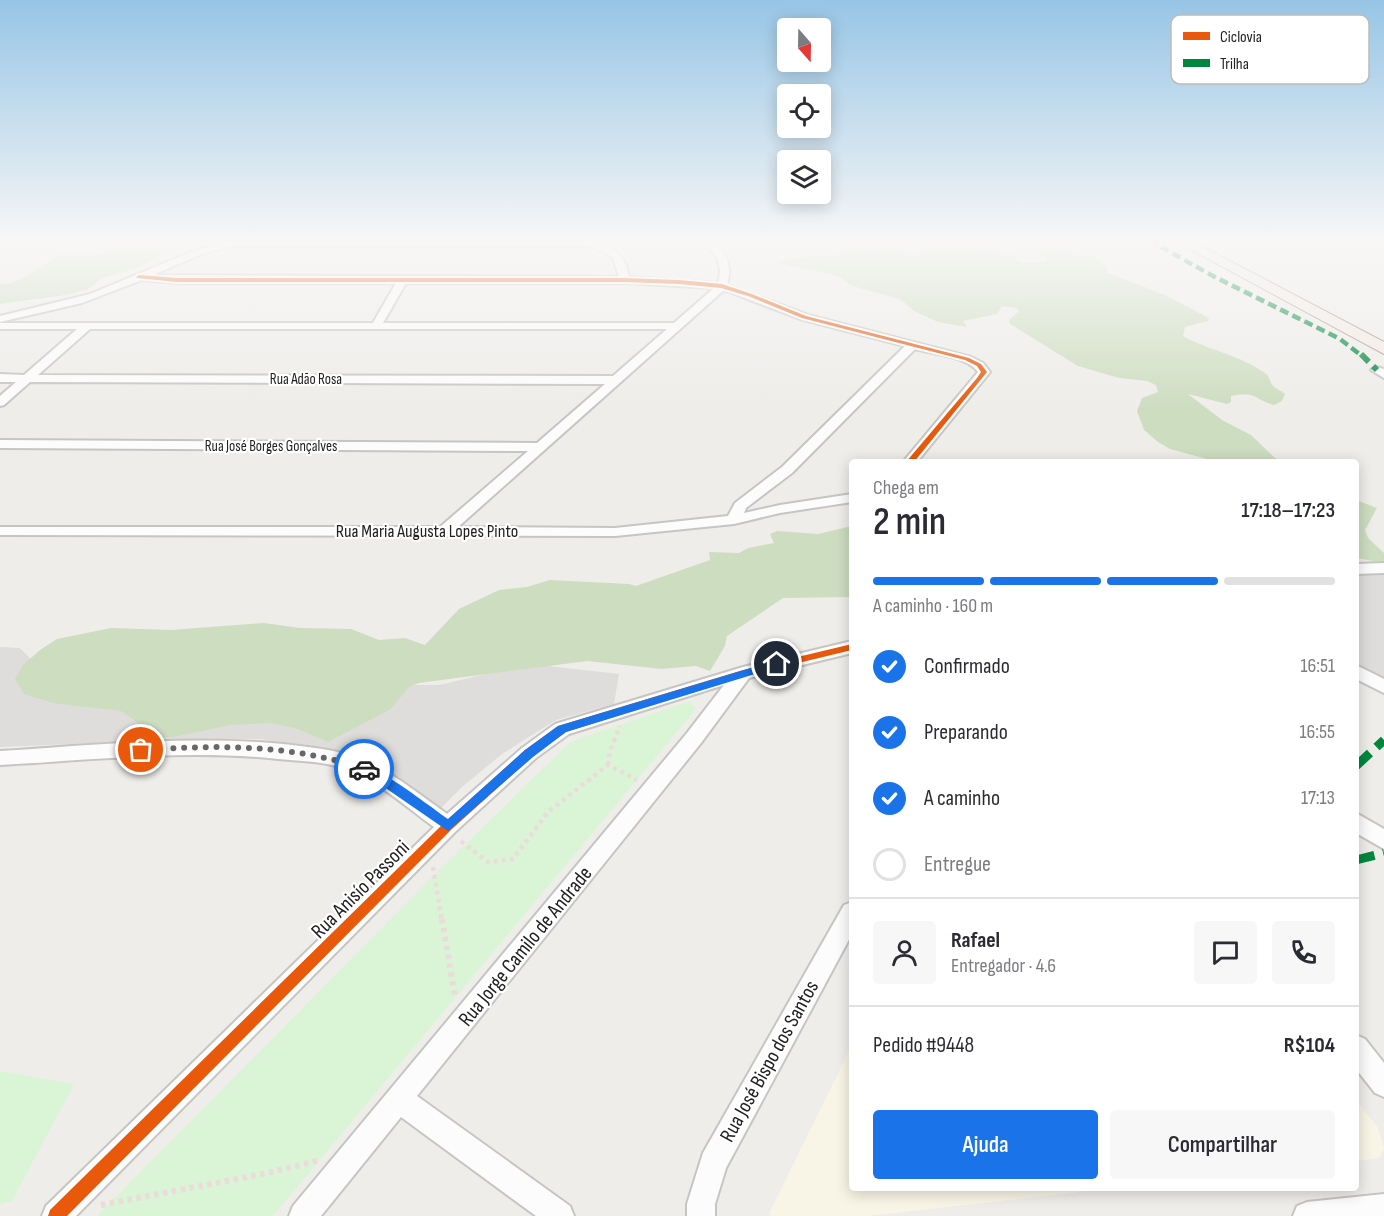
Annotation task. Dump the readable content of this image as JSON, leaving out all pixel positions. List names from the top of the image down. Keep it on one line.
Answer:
{"streets":{"street":["Rua Adão Rosa","Rua José Borges Gonçalves","Rua Maria Augusta Lopes Pinto","Rua Anisío Passoni","Rua Jorge Camilo de Andrade","Rua José Bispo dos Santos"]},"crossings":[["Rua Anisío Passoni","Rua Jorge Camilo de Andrade"]],"legend":["Ciclovia","Trilha"],"north":"bottom","page":{"heading":["2 min","Chega em","17:18–17:23"],"panel":["Rafael","Entregador · 4.6","Pedido #9448","R$104"],"bar":"A caminho · 160 m","list":[["Confirmado","16:51"],["Preparando","16:55"],["A caminho","17:13"],"Entregue"],"buttons":["Ajuda","Compartilhar"]}}
